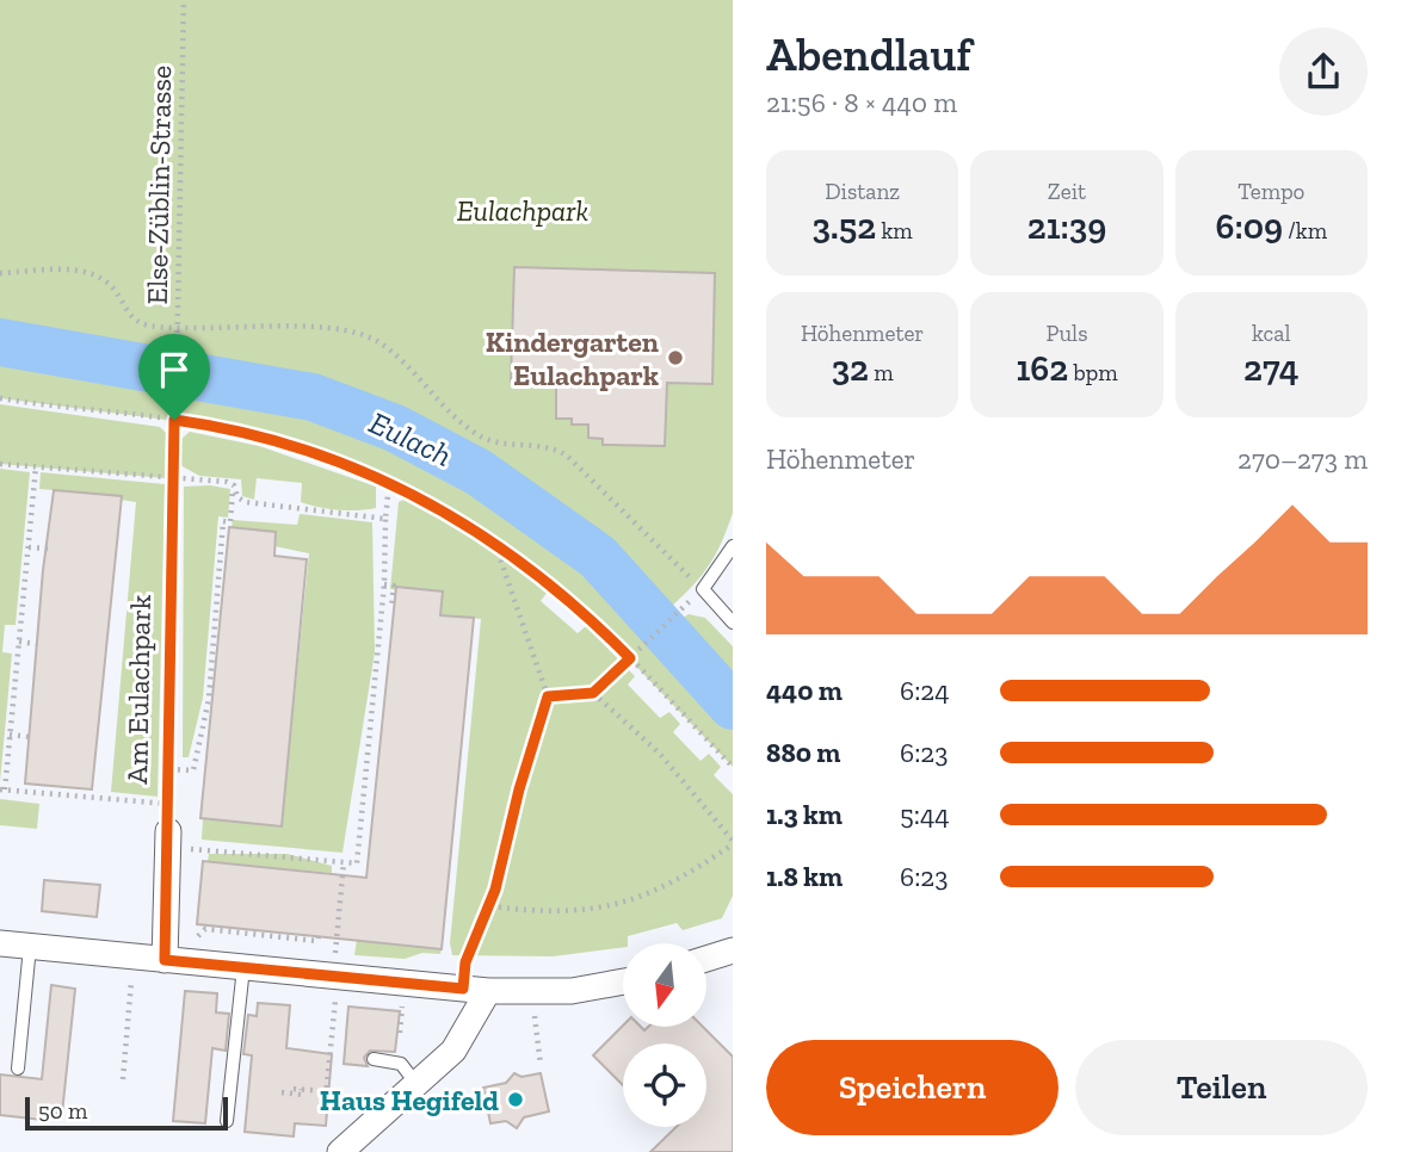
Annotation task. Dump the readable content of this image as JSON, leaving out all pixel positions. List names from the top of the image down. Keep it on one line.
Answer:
{"streets":{"path":["Else-Züblin-Strasse","Am Eulachpark"]},"crossings":[["Else-Züblin-Strasse","Am Eulachpark"]],"water":["Eulach"],"parks":["Eulachpark"],"places":["Kindergarten Eulachpark","Haus Hegifeld"],"scale_bar":"50 m","north":"bottom","page":{"heading":["Abendlauf","21:56 · 8 × 440 m"],"stats":[["Distanz","3.52 km"],["Zeit","21:39"],["Tempo","6:09 /km"],["Höhenmeter","32 m"],["Puls","162 bpm"],["kcal","274"]],"chart":["Höhenmeter","270–273 m"],"list":[{"name":"440 m","note":"6:24"},{"name":"880 m","note":"6:23"},{"name":"1.3 km","note":"5:44"},{"name":"1.8 km","note":"6:23"}],"buttons":["Speichern","Teilen"],"scale":"50 m"}}
